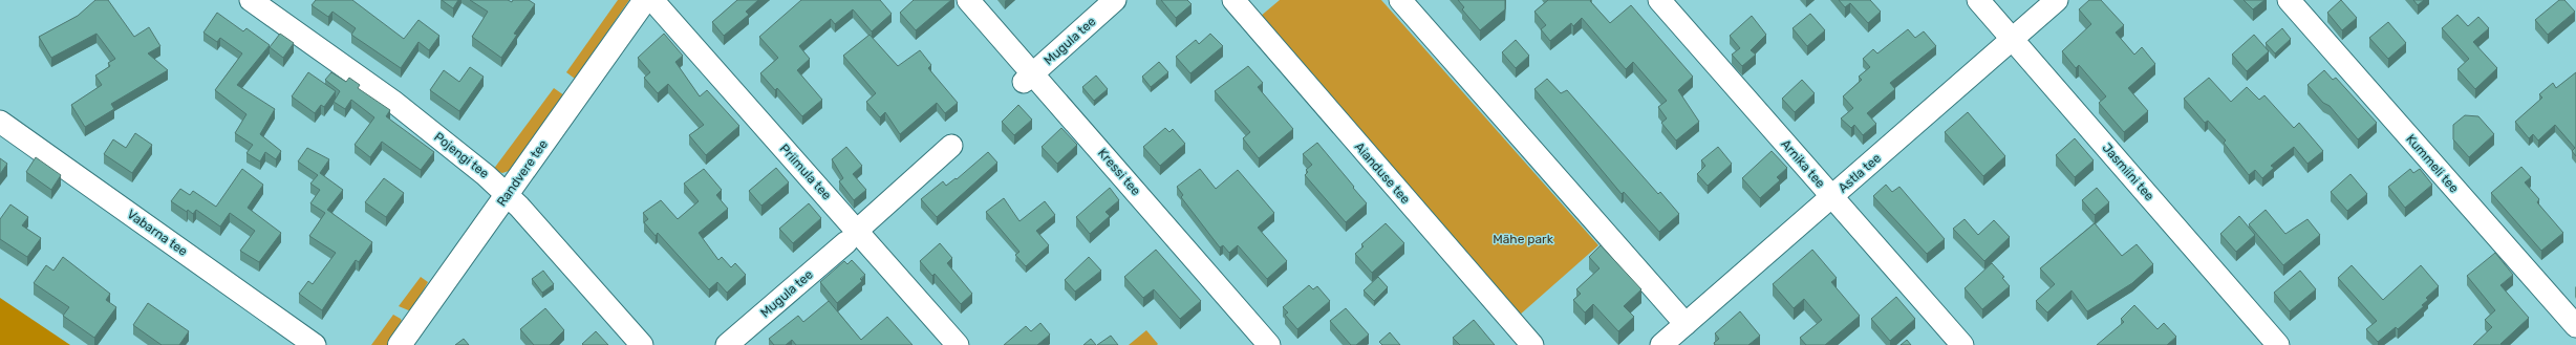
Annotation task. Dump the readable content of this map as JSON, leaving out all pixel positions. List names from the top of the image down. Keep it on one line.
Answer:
{"streets":{"main road":["Randvere tee"],"street":["Mugula tee","Pojengi tee","Arnika tee","Kummeli tee","Priimula tee","Kressi tee","Jasmiini tee","Aianduse tee","Astla tee","Vabarna tee"]},"crossings":[["Mugula tee","Priimula tee"],["Mugula tee","Kressi tee"],["Pojengi tee","Randvere tee"],["Arnika tee","Astla tee"],["Jasmiini tee","Astla tee"]],"parks":["Mähe park"]}
